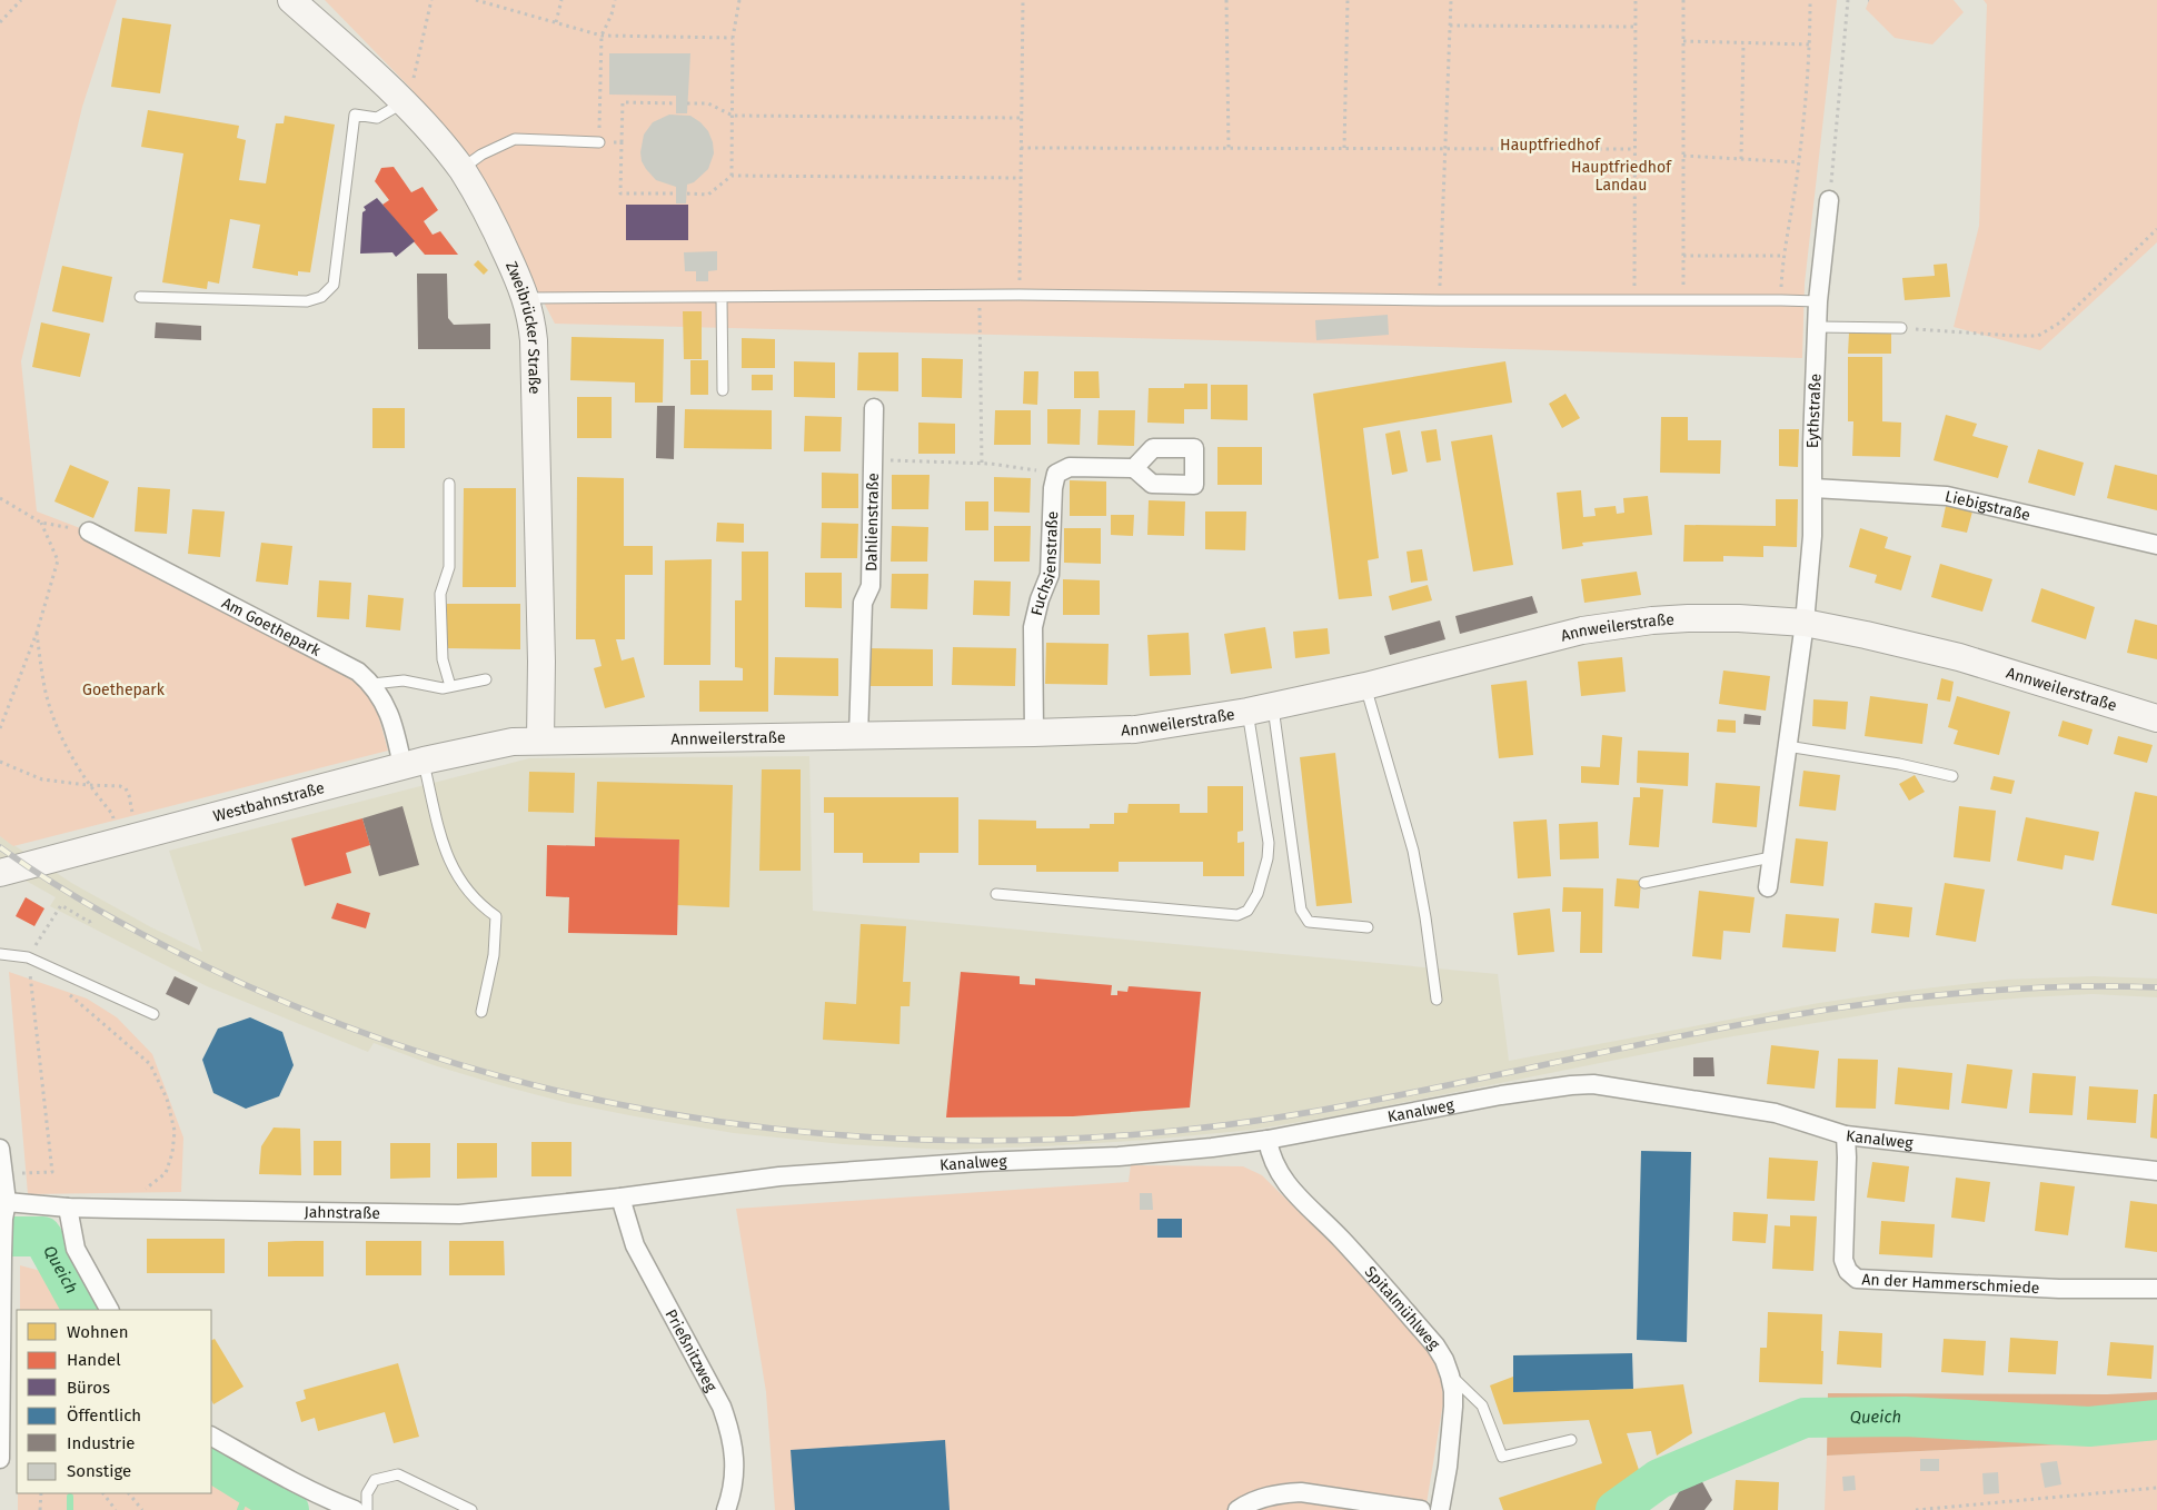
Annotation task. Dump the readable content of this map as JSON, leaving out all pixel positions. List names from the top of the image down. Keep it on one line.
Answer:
{"streets":{"street":["Zweibrücker Straße","Eythstraße","Liebigstraße","Dahlienstraße","Fuchsienstraße","Am Goethepark","Annweilerstraße","Westbahnstraße","Kanalweg","Jahnstraße","An der Hammerschmiede","Spitalmühlweg","Prießnitzweg"]},"crossings":[["Zweibrücker Straße","Annweilerstraße"],["Zweibrücker Straße","Westbahnstraße"],["Eythstraße","Liebigstraße"],["Eythstraße","Annweilerstraße"],["Dahlienstraße","Annweilerstraße"],["Fuchsienstraße","Annweilerstraße"],["Am Goethepark","Westbahnstraße"],["Annweilerstraße","Westbahnstraße"],["Kanalweg","Jahnstraße"],["Kanalweg","An der Hammerschmiede"],["Kanalweg","Spitalmühlweg"],["Jahnstraße","Prießnitzweg"]],"water":["Queich"],"parks":["Hauptfriedhof","Hauptfriedhof Landau","Goethepark"],"legend":["Wohnen","Handel","Büros","Öffentlich","Industrie","Sonstige"]}
